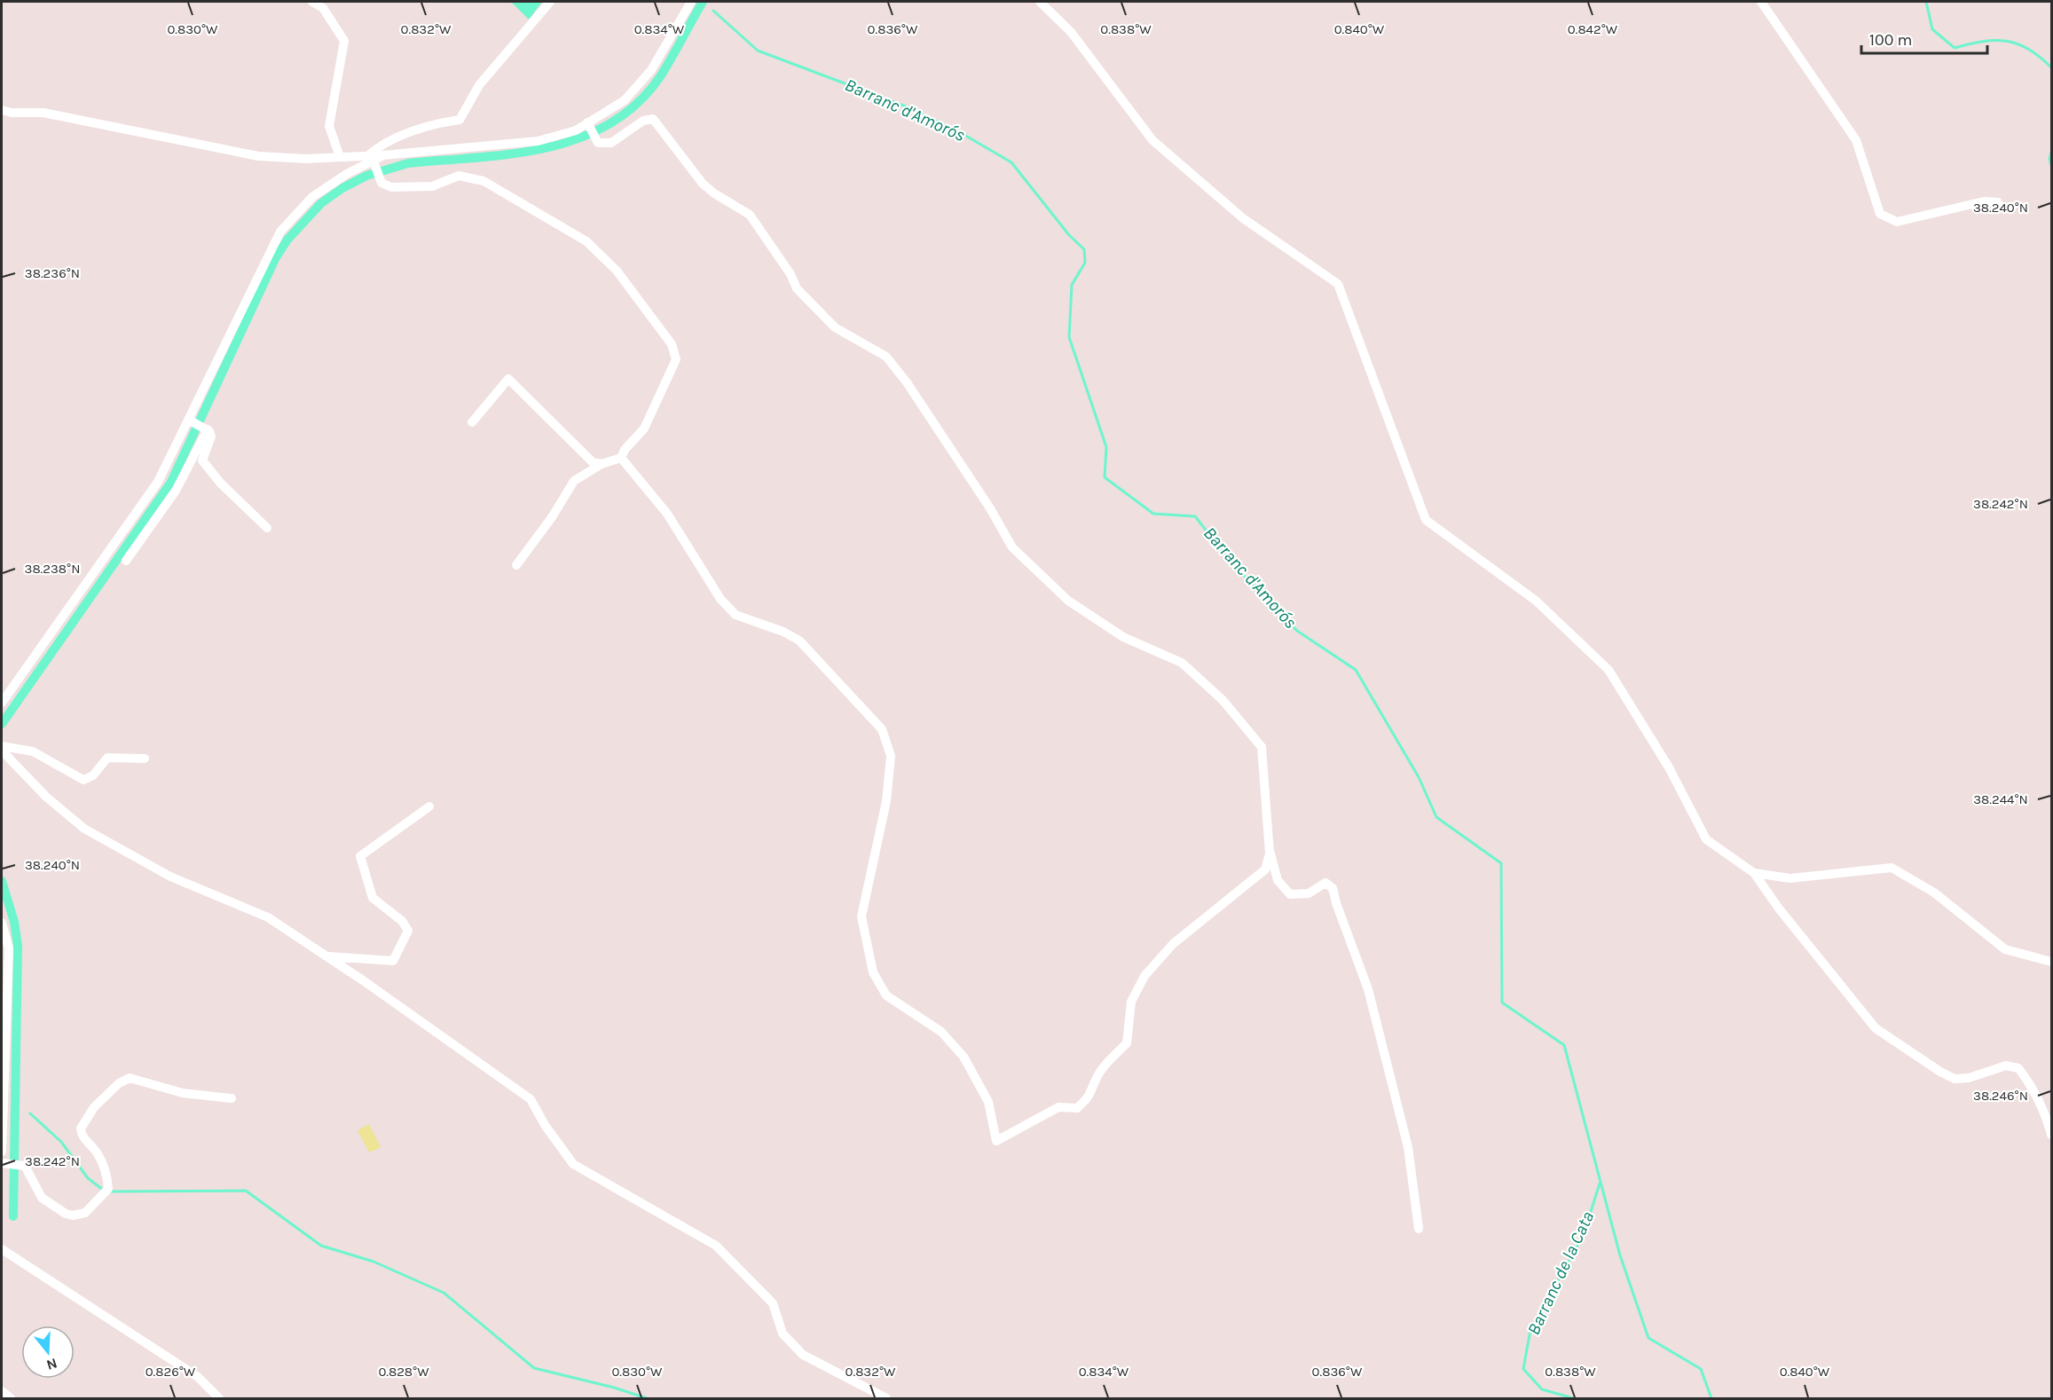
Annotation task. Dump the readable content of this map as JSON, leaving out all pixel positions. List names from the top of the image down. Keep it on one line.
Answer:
{"water":["Barranc d'Amorós","Barranc de la Cata"],"scale_bar":"100 m","north":"bottom","coordinates":["0.830°W","0.832°W","0.834°W","0.836°W","0.838°W","0.840°W","0.842°W","38.240°N","38.236°N","38.242°N","38.238°N","38.244°N","38.246°N","0.826°W","0.828°W"]}
